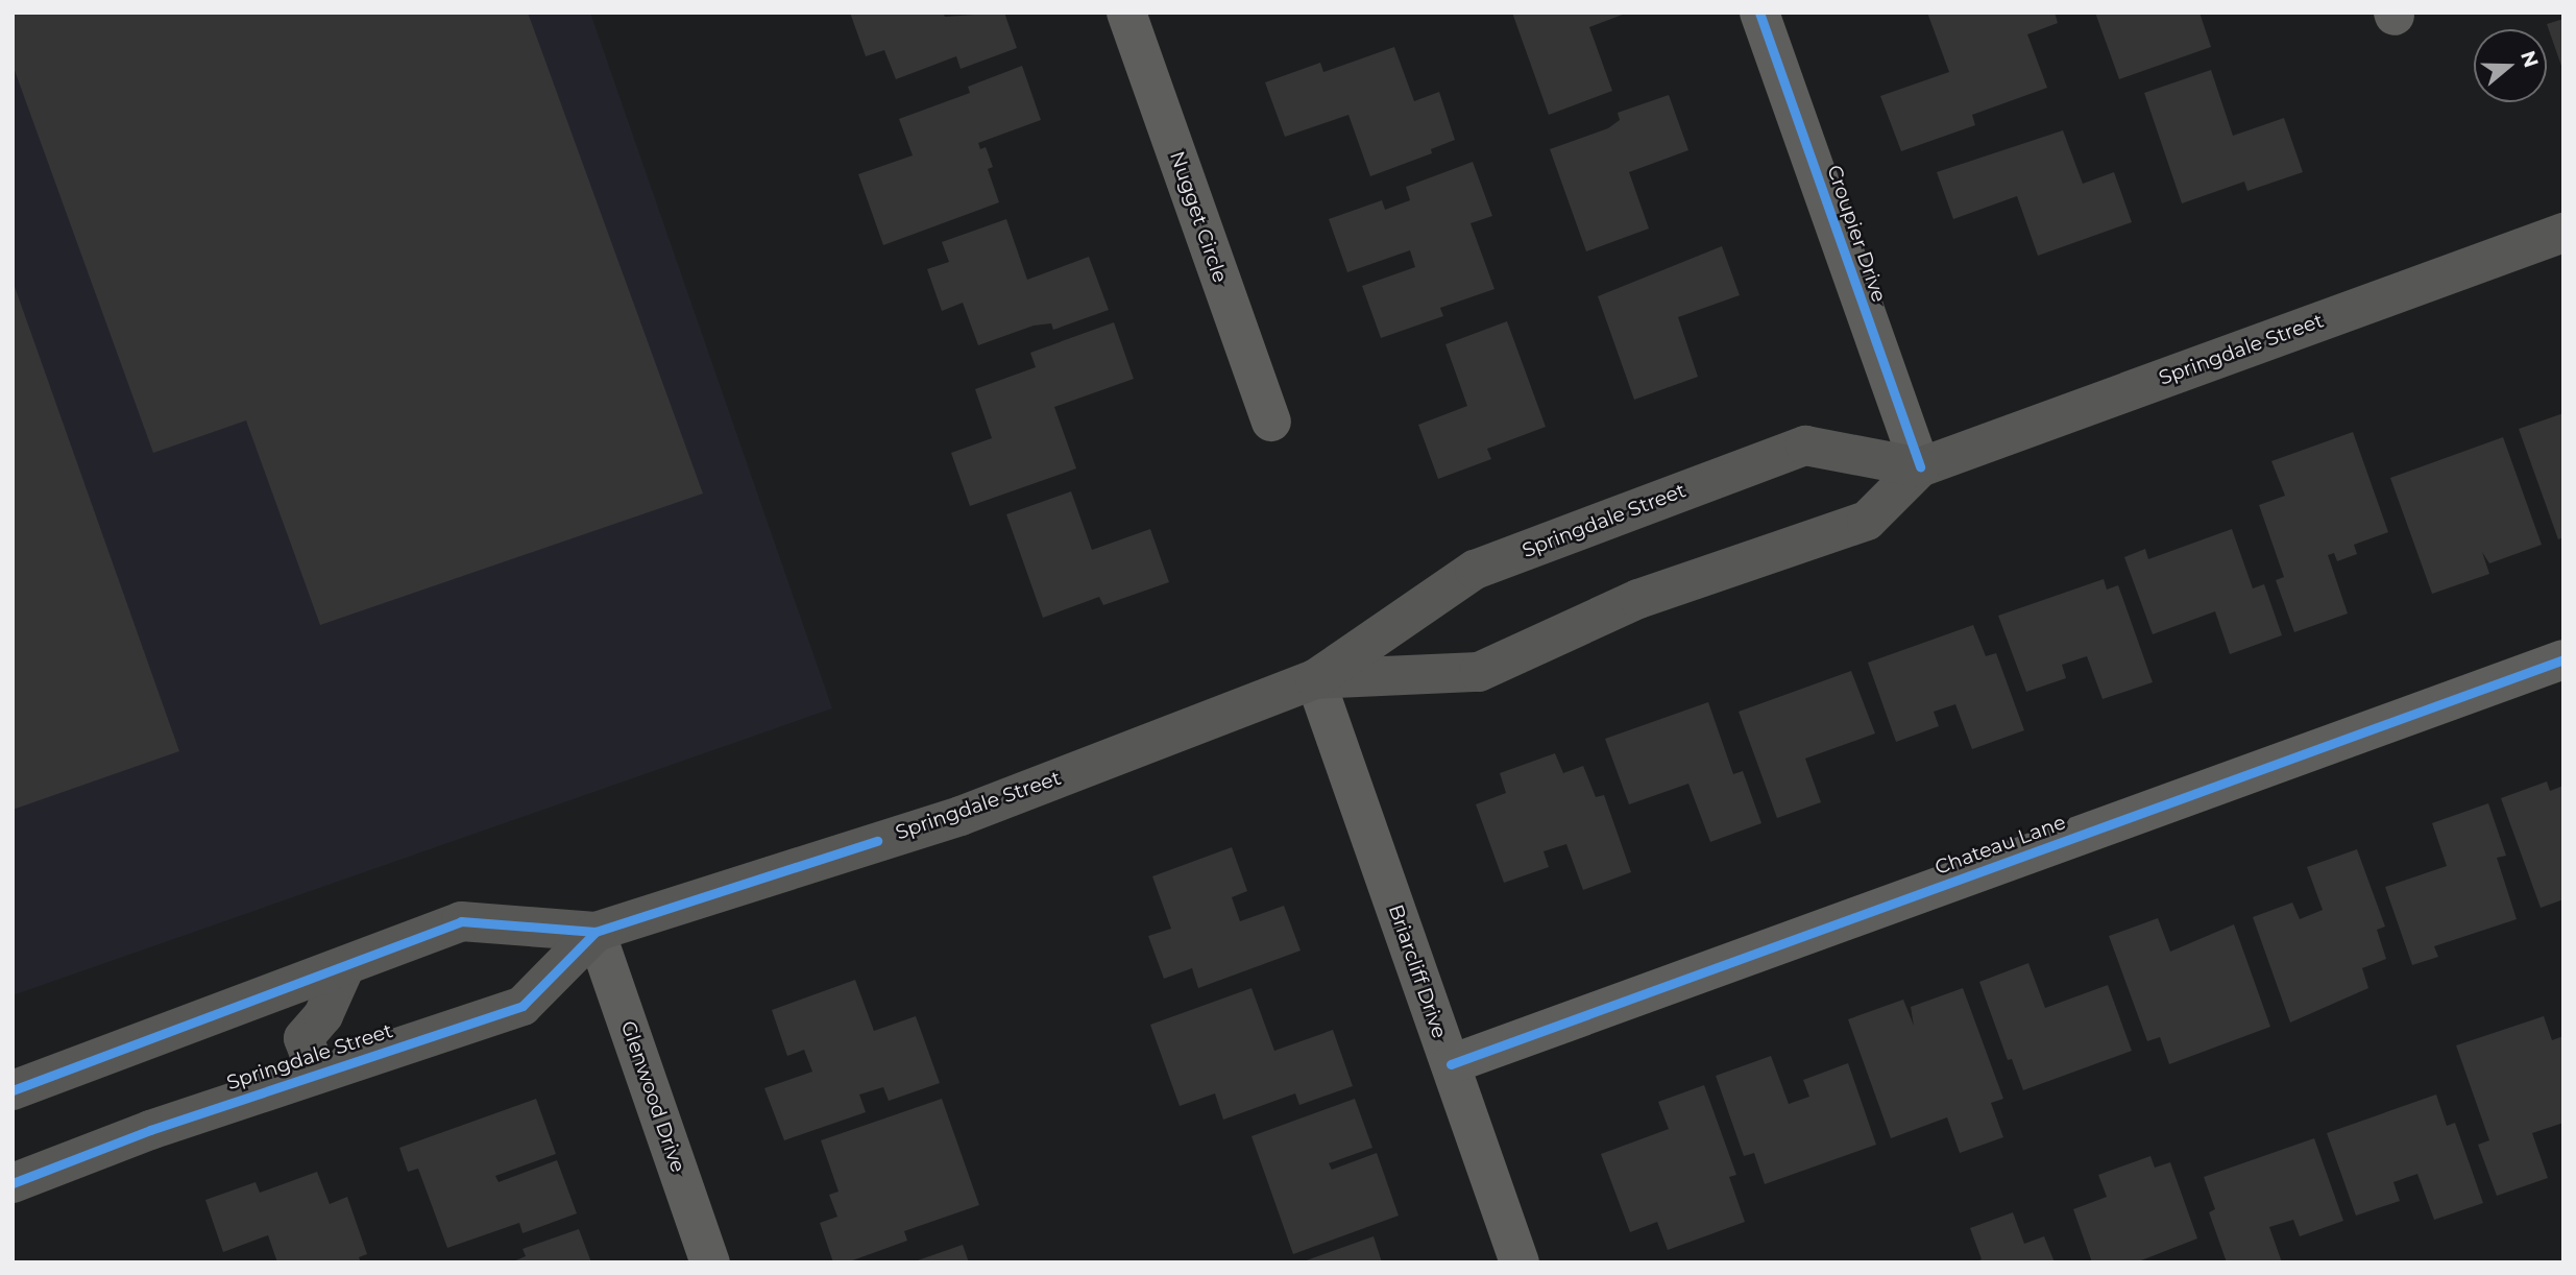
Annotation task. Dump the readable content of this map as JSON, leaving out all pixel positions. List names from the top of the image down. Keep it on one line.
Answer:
{"streets":{"main road":["Springdale Street"],"street":["Nugget Circle","Croupier Drive","Chateau Lane","Briarcliff Drive","Glenwood Drive"]},"crossings":[["Croupier Drive","Springdale Street"],["Springdale Street","Briarcliff Drive"],["Springdale Street","Glenwood Drive"],["Chateau Lane","Briarcliff Drive"]],"north":"right"}
